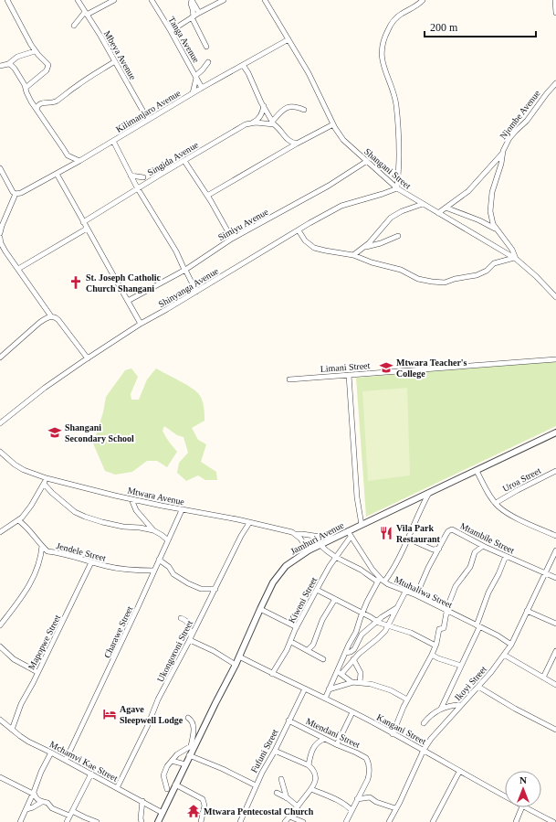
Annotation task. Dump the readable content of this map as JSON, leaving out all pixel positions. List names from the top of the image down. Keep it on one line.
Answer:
{"streets":{"street":["Tanga Avenue","Mbeya Avenue","Kilimanjaro Avenue","Njombe Avenue","Singida Avenue","Shangani Street","Simiyu Avenue","Shinyanga Avenue","Limani Street","Uroa Street","Mtwara Avenue","Jamhuri Avenue","Mtambile Street","Jendele Street","Mtuhaliwa Street","Kiweni Street","Charawe Street","Mapopwe Street","Ukongoroni Street","Ikoyi Street","Kangani Street","Mtendani Street","Fufuni Street","Mchamvi Kae Street"]},"crossings":[["Tanga Avenue","Kilimanjaro Avenue"],["Mbeya Avenue","Kilimanjaro Avenue"],["Kilimanjaro Avenue","Shangani Street"],["Njombe Avenue","Shangani Street"],["Shangani Street","Simiyu Avenue"],["Shangani Street","Shinyanga Avenue"],["Mtwara Avenue","Jamhuri Avenue"],["Mtwara Avenue","Charawe Street"],["Mtwara Avenue","Ukongoroni Street"],["Jamhuri Avenue","Mtuhaliwa Street"],["Jamhuri Avenue","Kiweni Street"],["Jamhuri Avenue","Kangani Street"],["Jamhuri Avenue","Mchamvi Kae Street"],["Mtambile Street","Mtuhaliwa Street"],["Mtambile Street","Ikoyi Street"],["Jendele Street","Charawe Street"],["Jendele Street","Mapopwe Street"],["Mtuhaliwa Street","Kiweni Street"],["Mtuhaliwa Street","Ikoyi Street"],["Kiweni Street","Kangani Street"],["Charawe Street","Mchamvi Kae Street"],["Mapopwe Street","Mchamvi Kae Street"],["Ukongoroni Street","Mchamvi Kae Street"],["Ikoyi Street","Kangani Street"],["Kangani Street","Fufuni Street"],["Mtendani Street","Fufuni Street"]],"places":{"church":["St. Joseph Catholic Church Shangani"],"school or university":["Mtwara Teacher's College","Shangani Secondary School"],"restaurant":["Vila Park Restaurant"],"hotel":["Agave Sleepwell Lodge"],"temple":["Mtwara Pentecostal Church"]},"scale_bar":"200 m","north":"top"}
